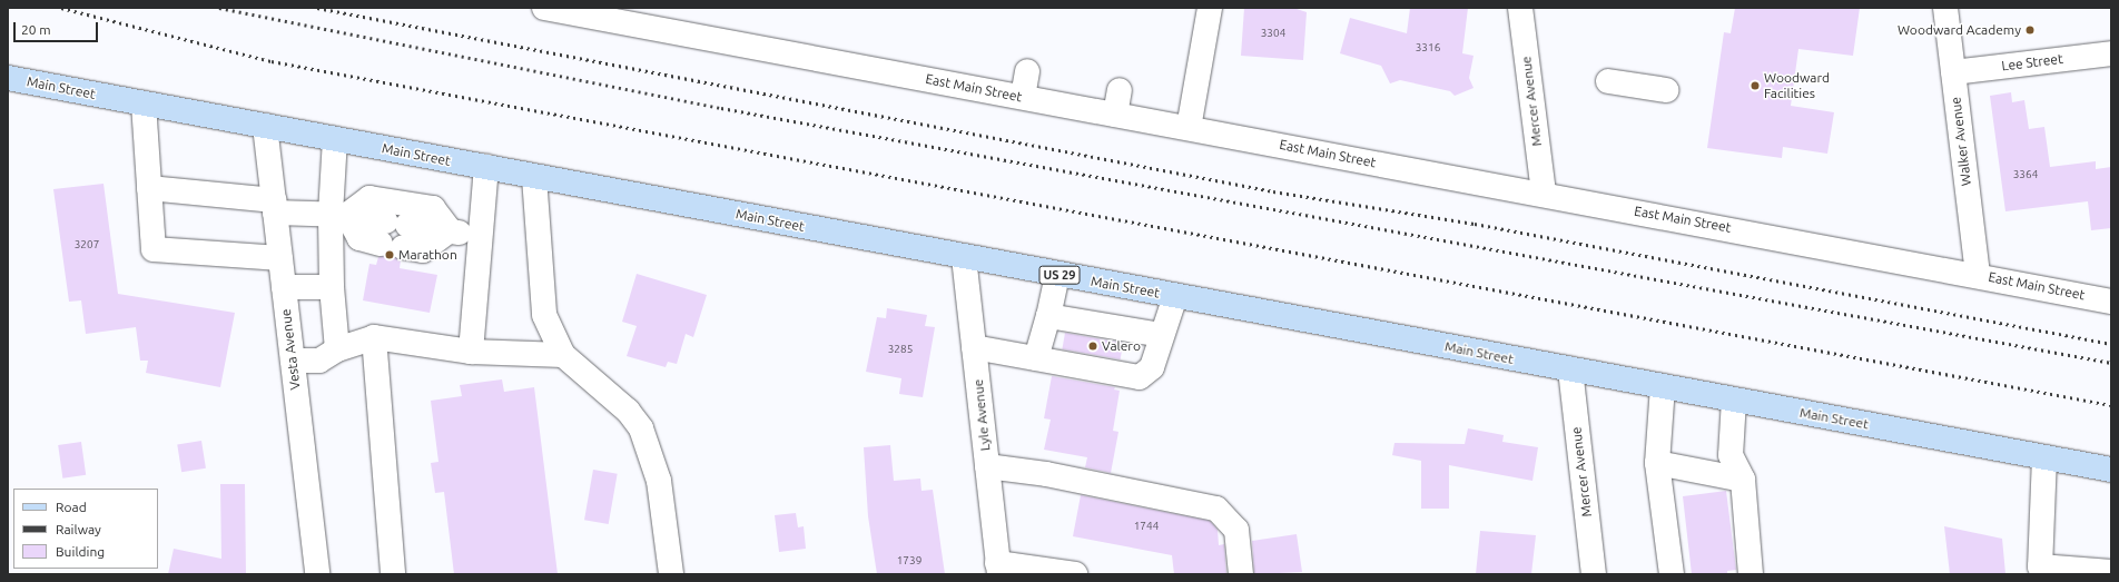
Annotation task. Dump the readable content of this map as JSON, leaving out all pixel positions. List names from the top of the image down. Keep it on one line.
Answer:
{"streets":{"main road":["Main Street","US 29"],"street":["Lee Street","East Main Street","Mercer Avenue","Walker Avenue","Vesta Avenue","Lyle Avenue"]},"crossings":[["Lee Street","Walker Avenue"],["Main Street","Mercer Avenue"],["Main Street","Vesta Avenue"],["Main Street","Lyle Avenue"],["East Main Street","Mercer Avenue"],["East Main Street","Walker Avenue"]],"places":["Woodward Academy","Woodward Facilities","Marathon","Valero"],"house_numbers":["3304","3316","3364","3207","3285","1744","1739"],"legend":["Road","Railway","Building"],"scale_bar":"20 m"}
